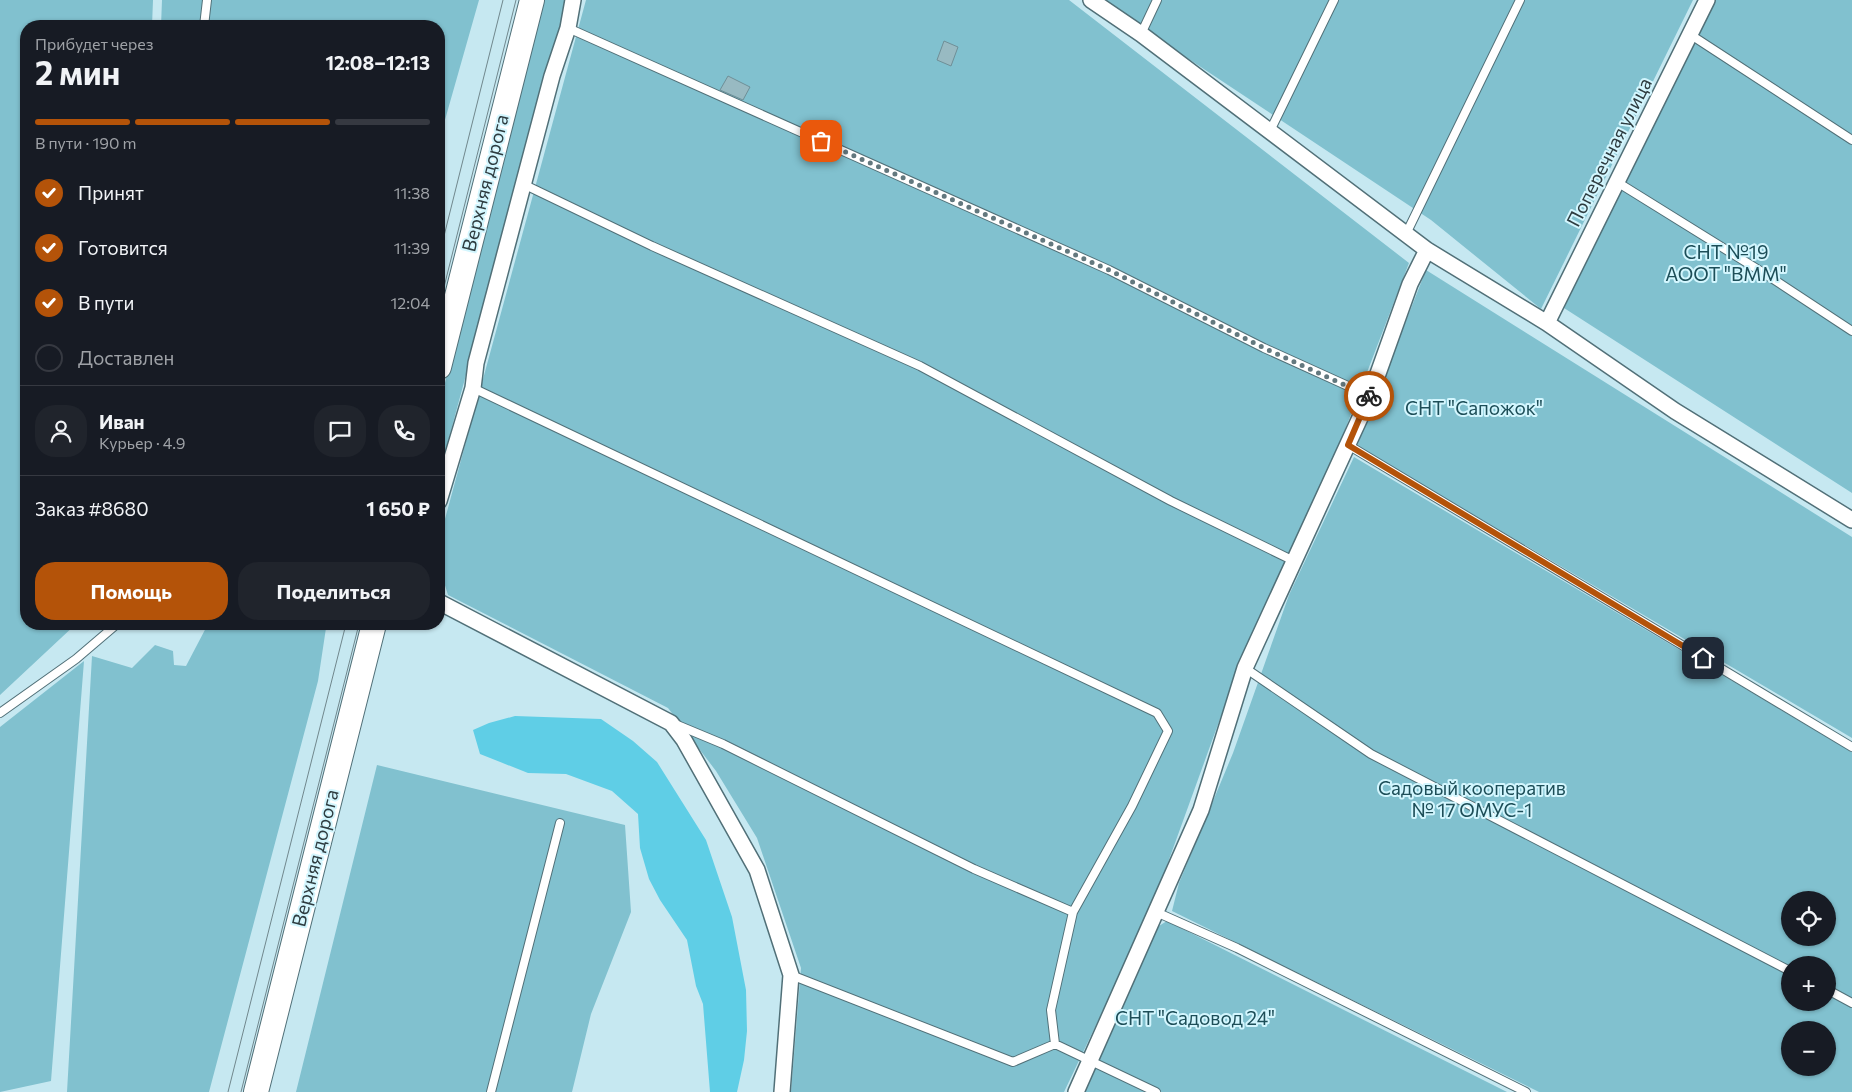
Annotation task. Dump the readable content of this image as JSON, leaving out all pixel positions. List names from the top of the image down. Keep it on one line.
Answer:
{"streets":{"main road":["Верхняя дорога"],"street":["Поперечная улица"]},"parks":["СНТ №19 АООТ \"ВММ\"","СНТ \"Сапожок\"","Садовый кооператив № 17 ОМУС-1","СНТ \"Садовод 24\""],"page":{"heading":["2 мин","Прибудет через","12:08–12:13"],"panel":["Иван","Курьер · 4.9","Заказ #8680","1 650 ₽"],"bar":"В пути · 190 m","list":[["Принят","11:38"],["Готовится","11:39"],["В пути","12:04"],"Доставлен"],"buttons":["Помощь","Поделиться"],"map_buttons":["+","−"]}}
